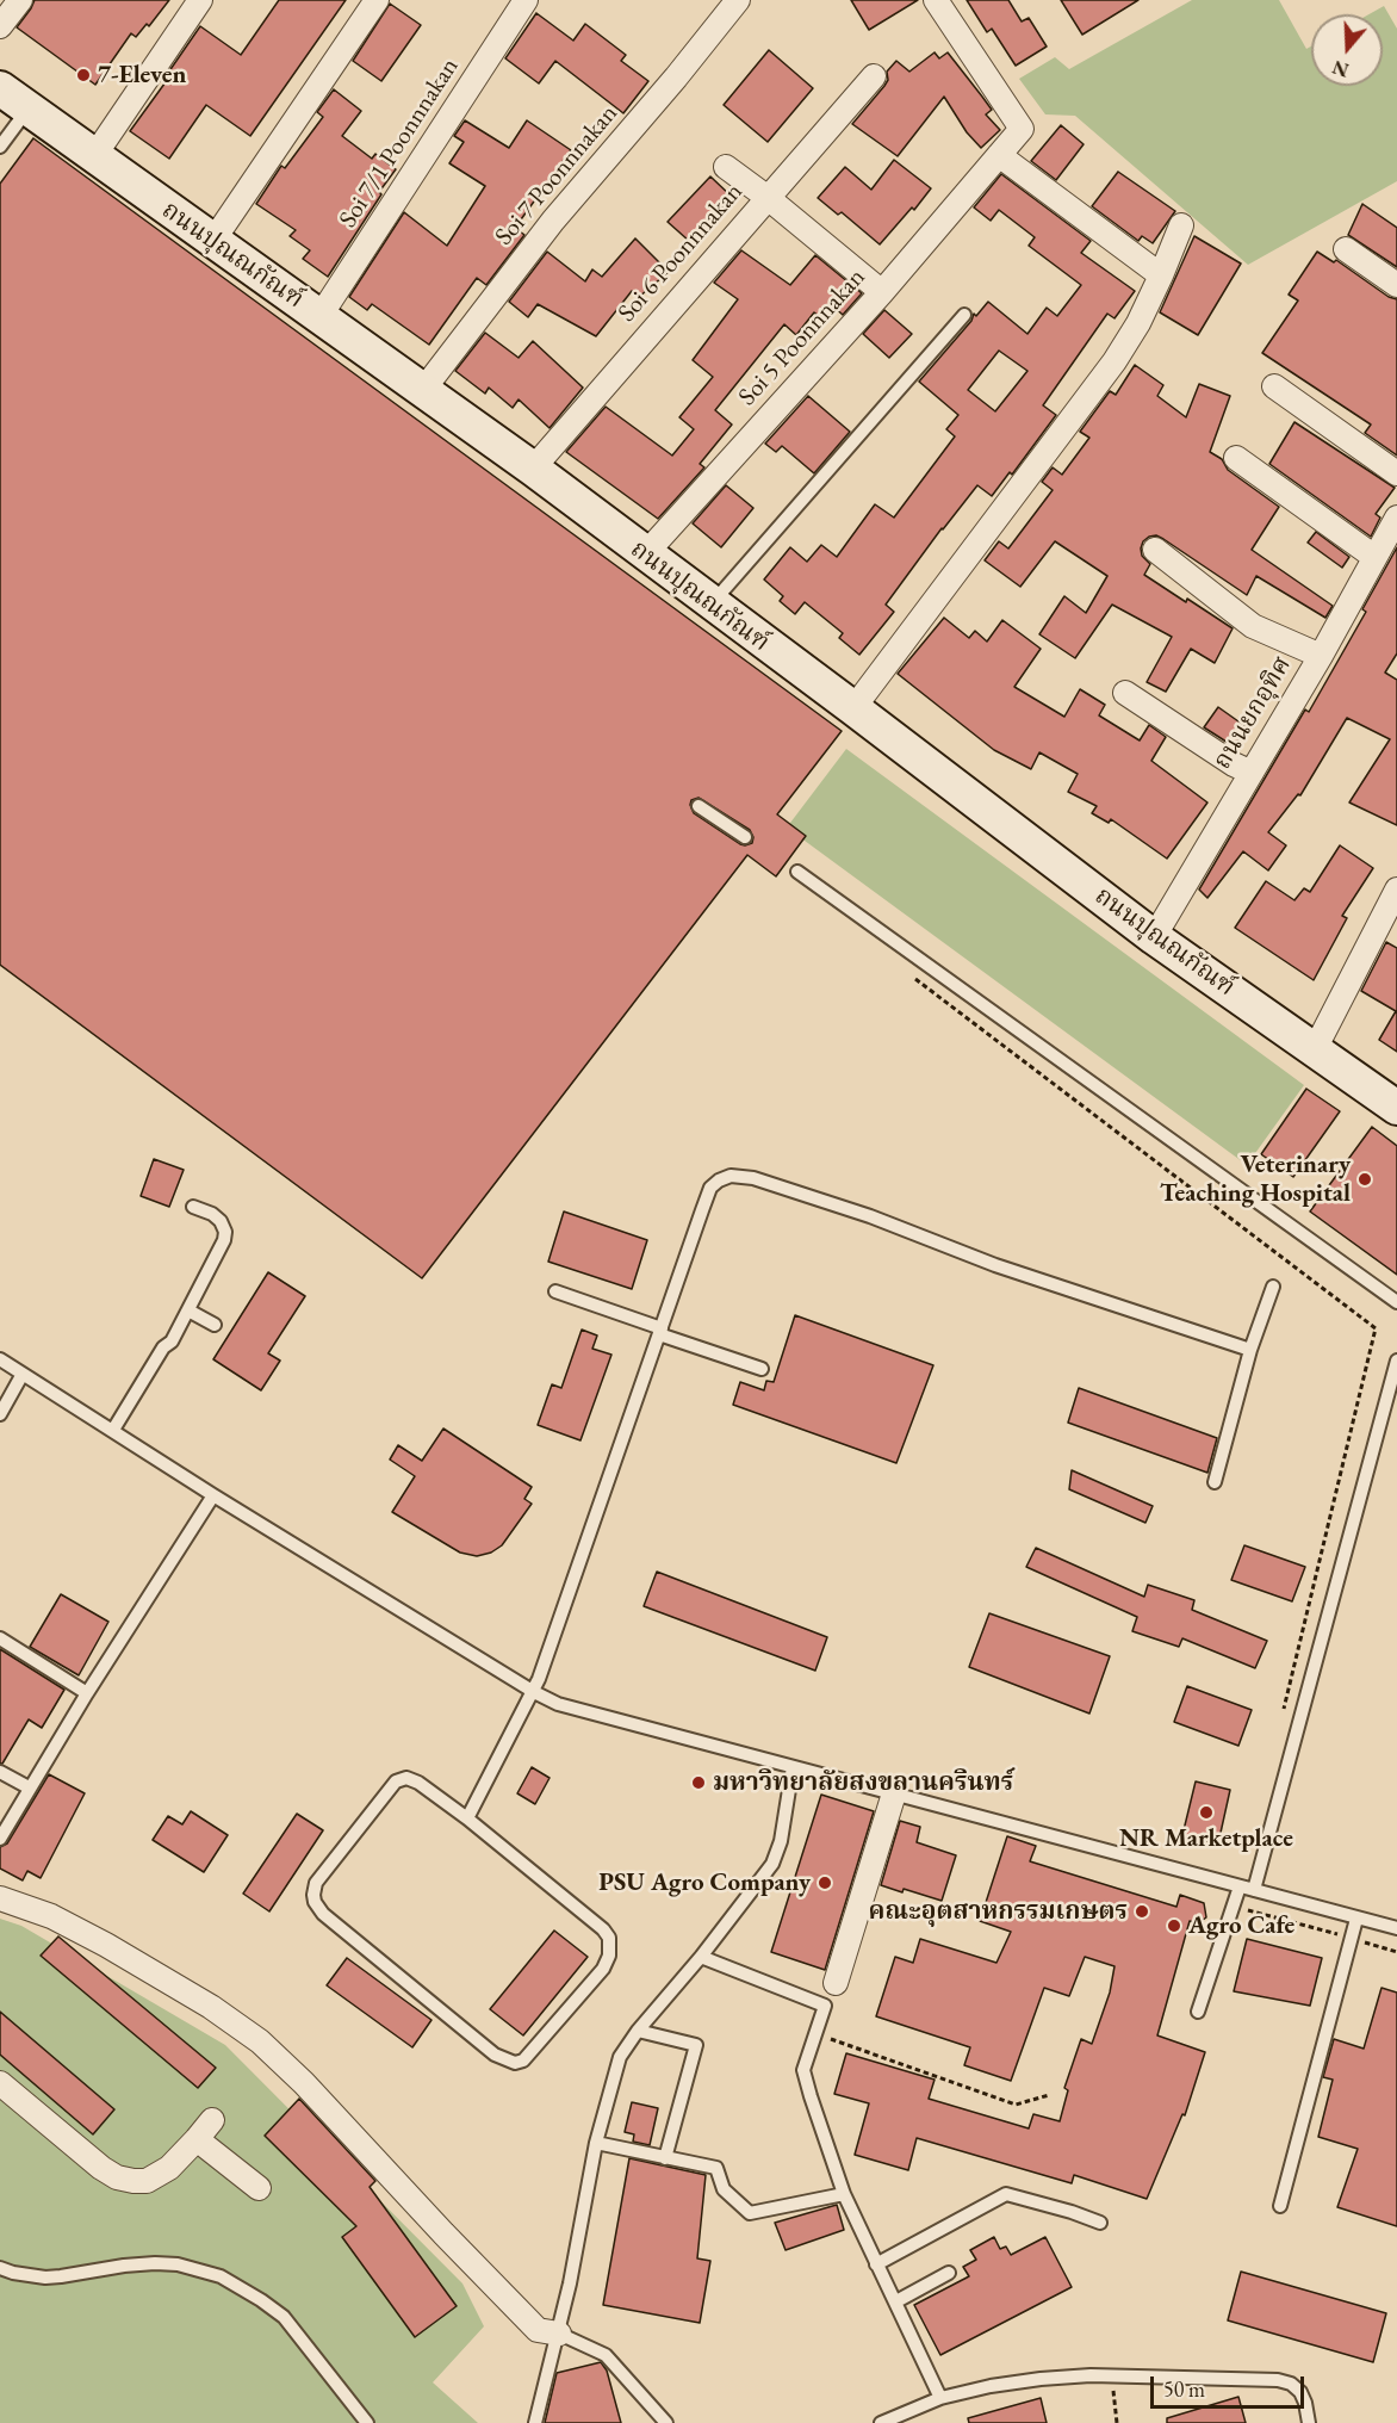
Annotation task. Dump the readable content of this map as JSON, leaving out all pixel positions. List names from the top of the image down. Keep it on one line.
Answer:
{"streets":{"street":["Soi 7/1 Poonnnakan","Soi 7 Poonnnakan","Soi 6 Poonnnakan","ถนนปุณณกัณฑ์","Soi 5 Poonnnakan","ถนนยกอุทิศ"]},"crossings":[["Soi 7/1 Poonnnakan","ถนนปุณณกัณฑ์"],["Soi 7 Poonnnakan","ถนนปุณณกัณฑ์"],["Soi 6 Poonnnakan","ถนนปุณณกัณฑ์"],["ถนนปุณณกัณฑ์","Soi 5 Poonnnakan"],["ถนนปุณณกัณฑ์","ถนนยกอุทิศ"]],"places":["7-Eleven","Veterinary Teaching Hospital","มหาวิทยาลัยสงขลานครินทร์","NR Marketplace","PSU Agro Company","คณะอุตสาหกรรมเกษตร","Agro Cafe"],"scale_bar":"50 m","north":"bottom"}
